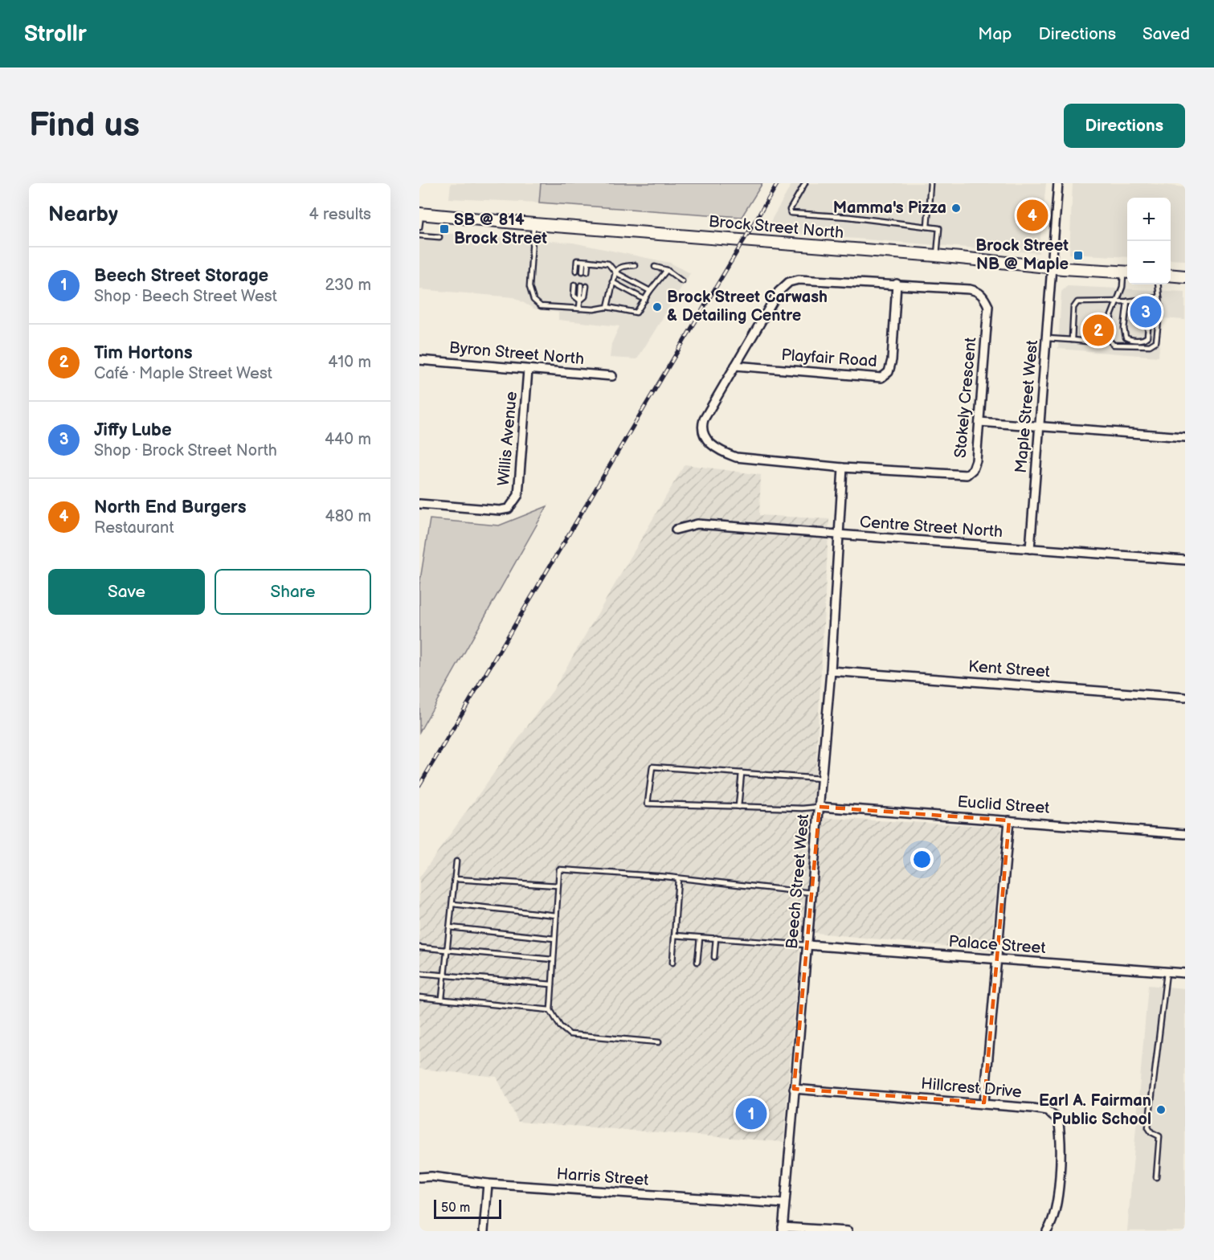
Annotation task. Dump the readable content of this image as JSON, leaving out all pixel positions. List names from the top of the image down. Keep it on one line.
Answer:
{"streets":{"main road":["Brock Street North"],"street":["Byron Street North","Playfair Road","Stokely Crescent","Maple Street West","Willis Avenue","Centre Street North","Kent Street","Euclid Street","Beech Street West","Palace Street","Hillcrest Drive","Harris Street"]},"crossings":[["Brock Street North","Maple Street West"],["Byron Street North","Willis Avenue"],["Playfair Road","Stokely Crescent"],["Stokely Crescent","Beech Street West"],["Maple Street West","Centre Street North"],["Centre Street North","Beech Street West"],["Kent Street","Beech Street West"],["Euclid Street","Beech Street West"],["Beech Street West","Palace Street"],["Beech Street West","Hillcrest Drive"],["Beech Street West","Harris Street"]],"places":{"other":["Mamma's Pizza","Brock Street Carwash & Detailing Centre","Earl A. Fairman Public School"],"transit":["SB @ 814 Brock Street","Brock Street NB @ Maple"]},"scale_bar":"50 m","page":{"header":"Strollr","nav":["Map","Directions","Saved"],"buttons":["Directions",["Save","Share"]],"title":"Find us","heading":["Nearby","4 results"],"map_buttons":["+","−"],"pins":["4","3","2","1"],"list":[{"mark":"1","name":"Beech Street Storage","note":"Shop · Beech Street West","value":"230 m"},{"mark":"2","name":"Tim Hortons","note":"Café · Maple Street West","value":"410 m"},{"mark":"3","name":"Jiffy Lube","note":"Shop · Brock Street North","value":"440 m"},{"mark":"4","name":"North End Burgers","note":"Restaurant","value":"480 m"}],"scale":"50 m"}}
